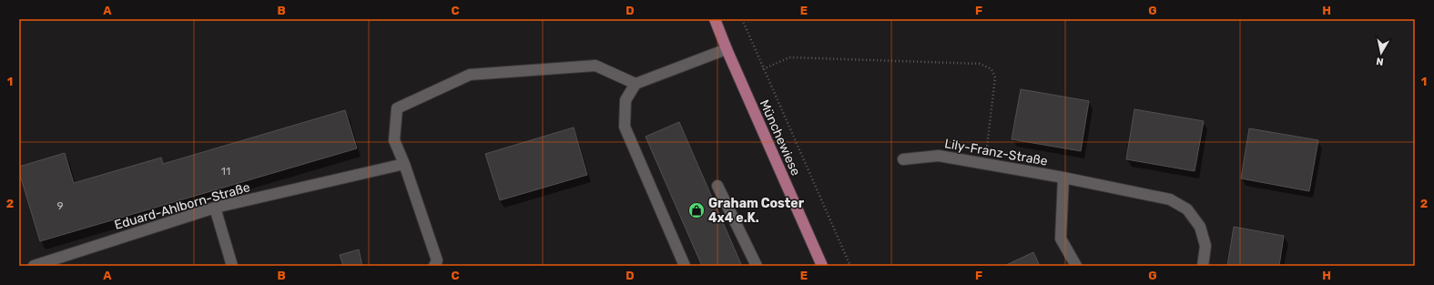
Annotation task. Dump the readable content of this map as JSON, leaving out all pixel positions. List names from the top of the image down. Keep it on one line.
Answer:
{"streets":{"main road":["Münchewiese"],"street":["Lily-Franz-Straße","Eduard-Ahlborn-Straße"]},"places":{"shop":["Graham Coster 4x4 e.K."]},"house_numbers":["11","9"],"north":"bottom","grid":{"columns":["A","B","C","D","E","F","G","H"],"rows":["1","2"]}}
